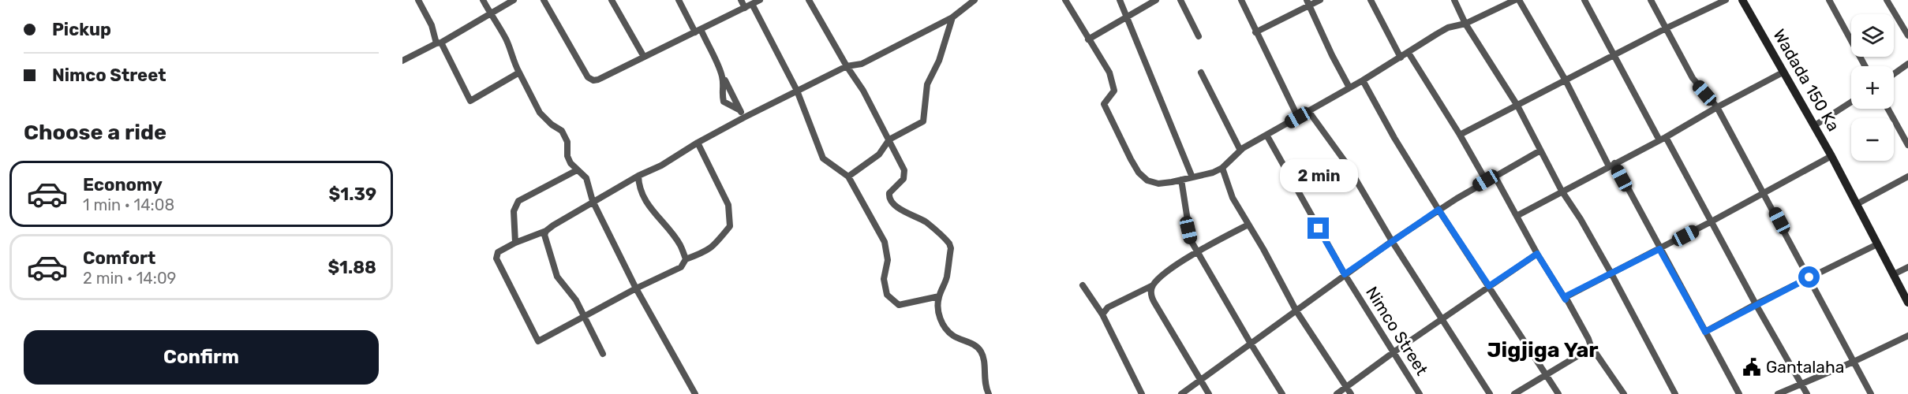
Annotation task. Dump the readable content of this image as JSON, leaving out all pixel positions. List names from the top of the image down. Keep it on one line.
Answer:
{"streets":{"street":["Wadada 150 Ka","Nimco Street"]},"districts":["Jigjiga Yar"],"places":{"public building":["Gantalaha"]},"page":{"banner":["Pickup","Nimco Street"],"map_buttons":["+","−"],"heading":"Choose a ride","bubble":"2 min","list":[{"name":"Economy","note":"1 min · 14:08","value":"$1.39"},{"name":"Comfort","note":"2 min · 14:09","value":"$1.88"}],"buttons":"Confirm"}}
